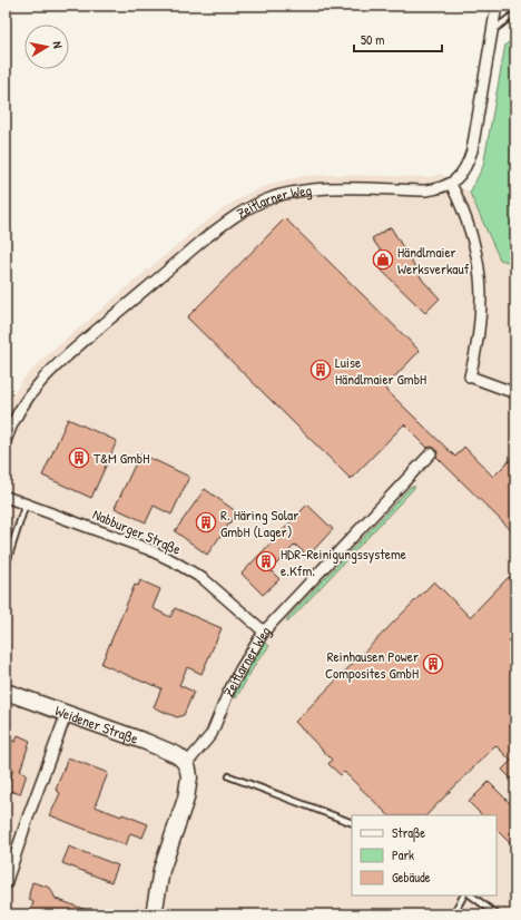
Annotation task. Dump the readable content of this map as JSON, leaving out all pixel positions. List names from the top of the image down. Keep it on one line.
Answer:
{"streets":{"main road":["Weidener Straße"],"street":["Zeitlarner Weg","Nabburger Straße"]},"crossings":[["Zeitlarner Weg","Nabburger Straße"],["Zeitlarner Weg","Weidener Straße"]],"places":{"shop":["Händlmaier Werksverkauf"],"building":["Luise Händlmaier GmbH","T&M GmbH","R. Häring Solar GmbH (Lager)","HDR-Reinigungssysteme e.Kfm.","Reinhausen Power Composites GmbH"]},"legend":["Straße","Park","Gebäude"],"scale_bar":"50 m","north":"right"}
